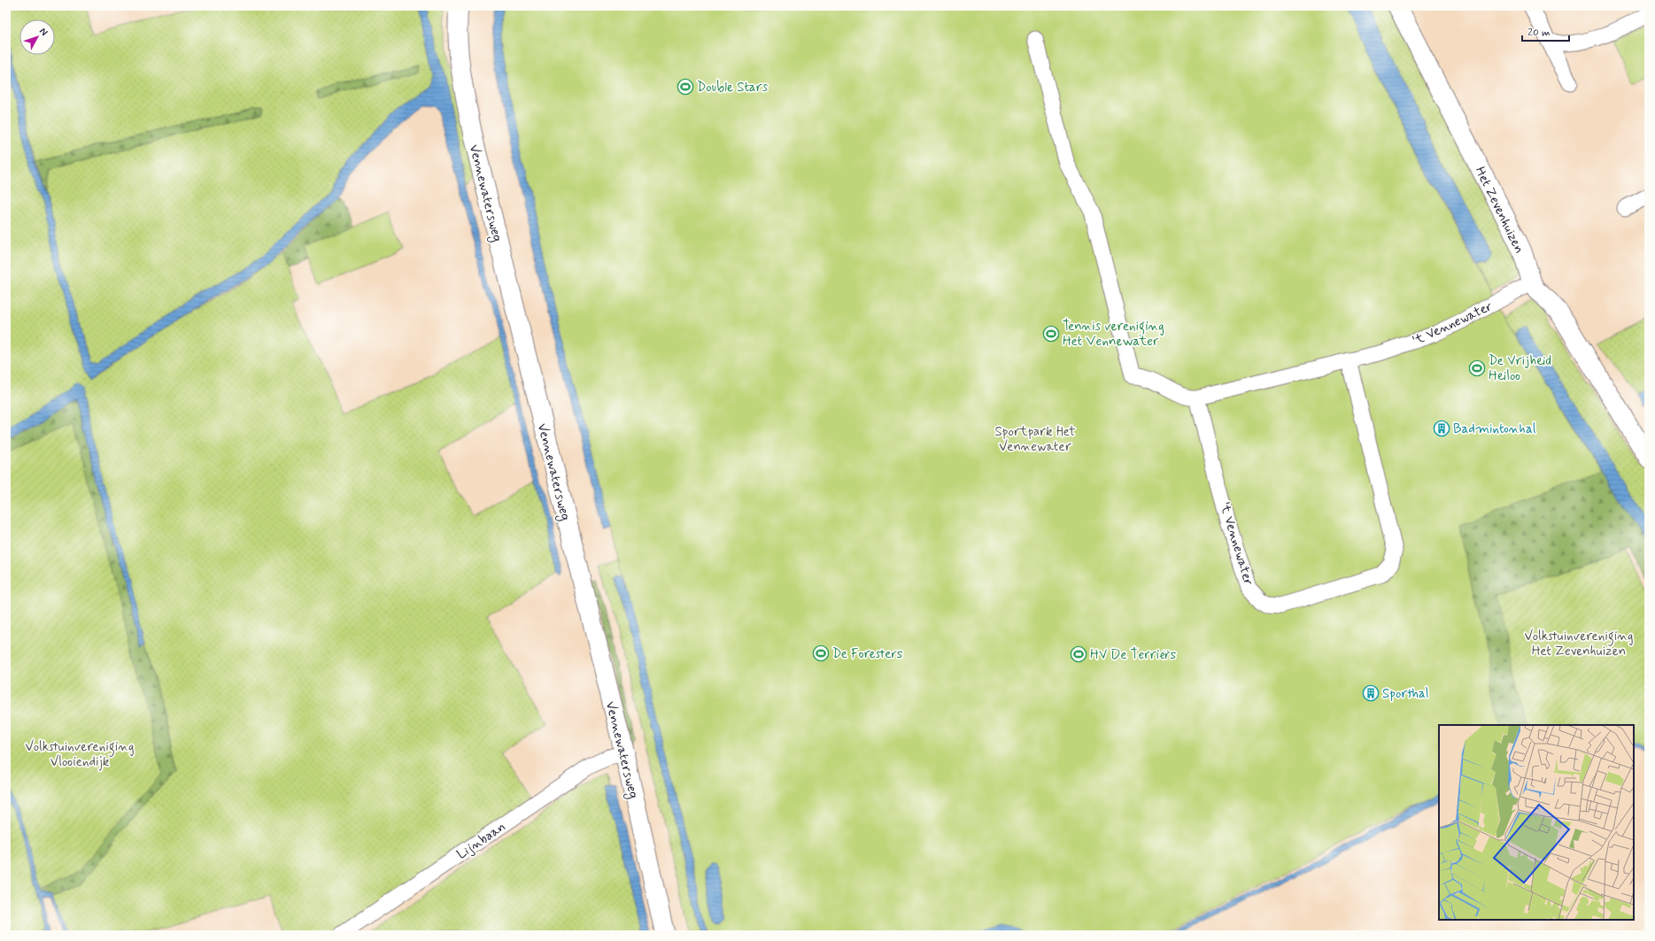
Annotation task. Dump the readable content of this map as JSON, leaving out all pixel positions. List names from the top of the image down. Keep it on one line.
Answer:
{"streets":{"street":["Vennewatersweg","Het Zevenhuizen","'t Vennewater","Lijnbaan"]},"crossings":[["Vennewatersweg","Lijnbaan"],["Het Zevenhuizen","'t Vennewater"]],"parks":["Sportpark Het Vennewater","Volkstuinvereniging Het Zevenhuizen","Volkstuinvereniging Vlooiendijk"],"places":{"sports":["Double Stars","Tennis vereniging Het Vennewater","De Vrijheid Heiloo","De Foresters","HV De Terriërs"],"building":["Badmintonhal","Sporthal"]},"scale_bar":"20 m","north":"top right"}
